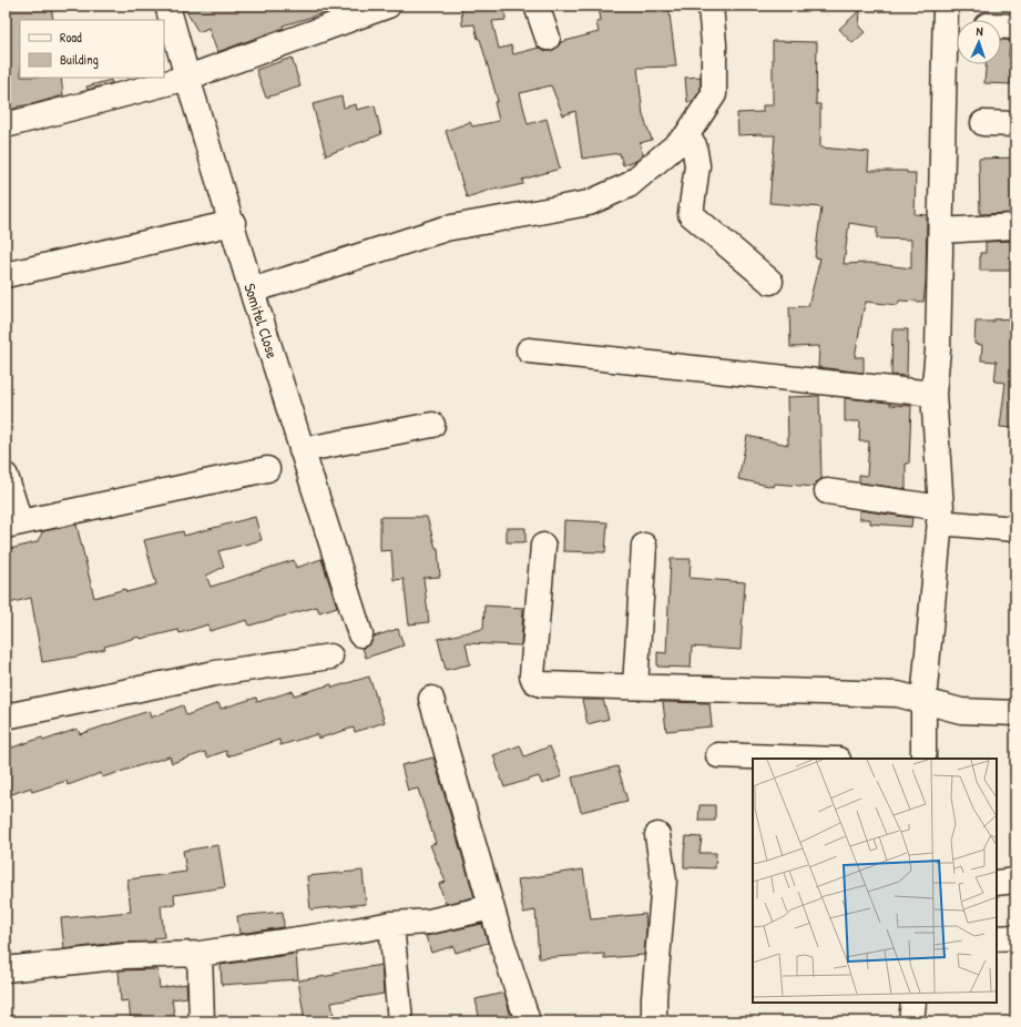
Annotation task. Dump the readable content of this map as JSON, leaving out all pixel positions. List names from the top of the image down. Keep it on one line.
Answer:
{"streets":{"street":["Somitel Close"]},"legend":["Road","Building"],"north":"top"}
